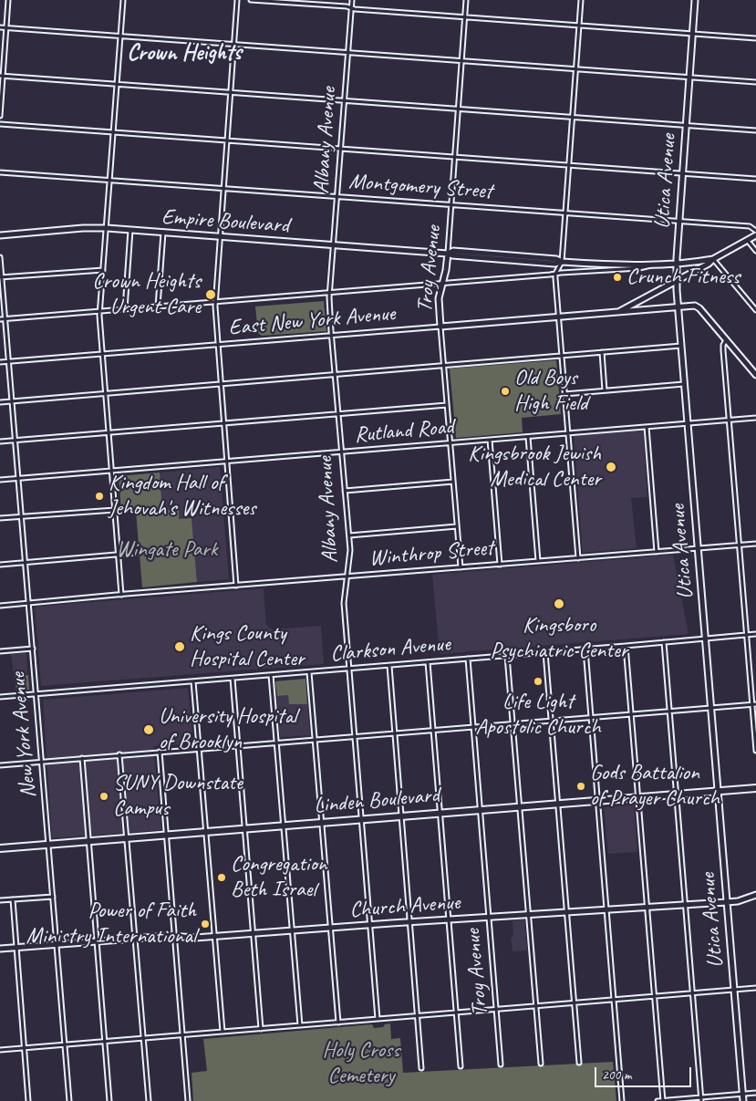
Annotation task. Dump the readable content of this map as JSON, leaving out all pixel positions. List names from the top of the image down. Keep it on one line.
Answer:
{"streets":{"highway":["Linden Boulevard"],"main road":["Utica Avenue","Empire Boulevard","Troy Avenue","East New York Avenue","Church Avenue"],"street":["Albany Avenue","Montgomery Street","Rutland Road","Winthrop Street","Clarkson Avenue","New York Avenue"]},"crossings":[["Albany Avenue","Montgomery Street"],["Albany Avenue","Empire Boulevard"],["Albany Avenue","East New York Avenue"],["Albany Avenue","Rutland Road"],["Albany Avenue","Winthrop Street"],["Albany Avenue","Clarkson Avenue"],["Albany Avenue","Linden Boulevard"],["Albany Avenue","Church Avenue"],["Utica Avenue","Montgomery Street"],["Utica Avenue","Empire Boulevard"],["Utica Avenue","East New York Avenue"],["Utica Avenue","Rutland Road"],["Utica Avenue","Winthrop Street"],["Utica Avenue","Clarkson Avenue"],["Utica Avenue","Linden Boulevard"],["Utica Avenue","Church Avenue"],["Montgomery Street","Troy Avenue"],["Empire Boulevard","Troy Avenue"],["Empire Boulevard","East New York Avenue"],["Troy Avenue","East New York Avenue"],["Troy Avenue","Rutland Road"],["Troy Avenue","Winthrop Street"],["Troy Avenue","Clarkson Avenue"],["Troy Avenue","Linden Boulevard"],["Troy Avenue","Church Avenue"],["East New York Avenue","New York Avenue"],["Rutland Road","New York Avenue"],["Winthrop Street","New York Avenue"],["Clarkson Avenue","New York Avenue"],["New York Avenue","Linden Boulevard"],["New York Avenue","Church Avenue"]],"districts":["Crown Heights"],"parks":["Wingate Park","Holy Cross Cemetery"],"places":["Crunch Fitness","Crown Heights Urgent Care","Old Boys High Field","Kingsbrook Jewish Medical Center","Kingdom Hall of Jehovah's Witnesses","Kingsboro Psychiatric Center","Kings County Hospital Center","Life Light Apostolic Church","University Hospital of Brooklyn","Gods Battalion of Prayer Church","SUNY Downstate Campus","Congregation Beth Israel","Power of Faith Ministry International"],"scale_bar":"200 m"}
